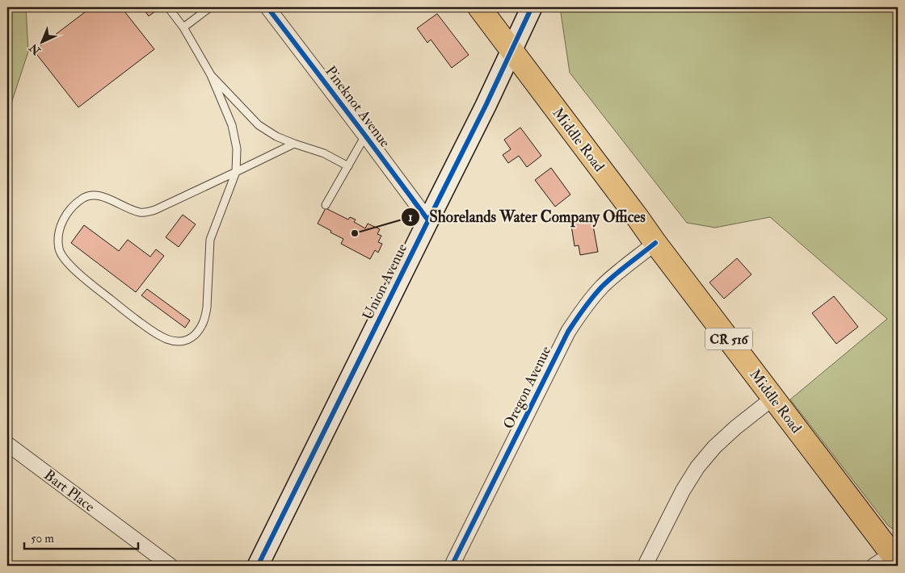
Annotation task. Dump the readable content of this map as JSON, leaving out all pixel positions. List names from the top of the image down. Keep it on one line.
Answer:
{"streets":{"main road":["Middle Road","CR 516"],"street":["Pineknot Avenue","Union Avenue","Oregon Avenue","Bart Place"]},"crossings":[["Pineknot Avenue","Union Avenue"],["Middle Road","Union Avenue"],["Middle Road","Oregon Avenue"]],"places":["Shorelands Water Company Offices"],"scale_bar":"50 m","north":"bottom left"}
